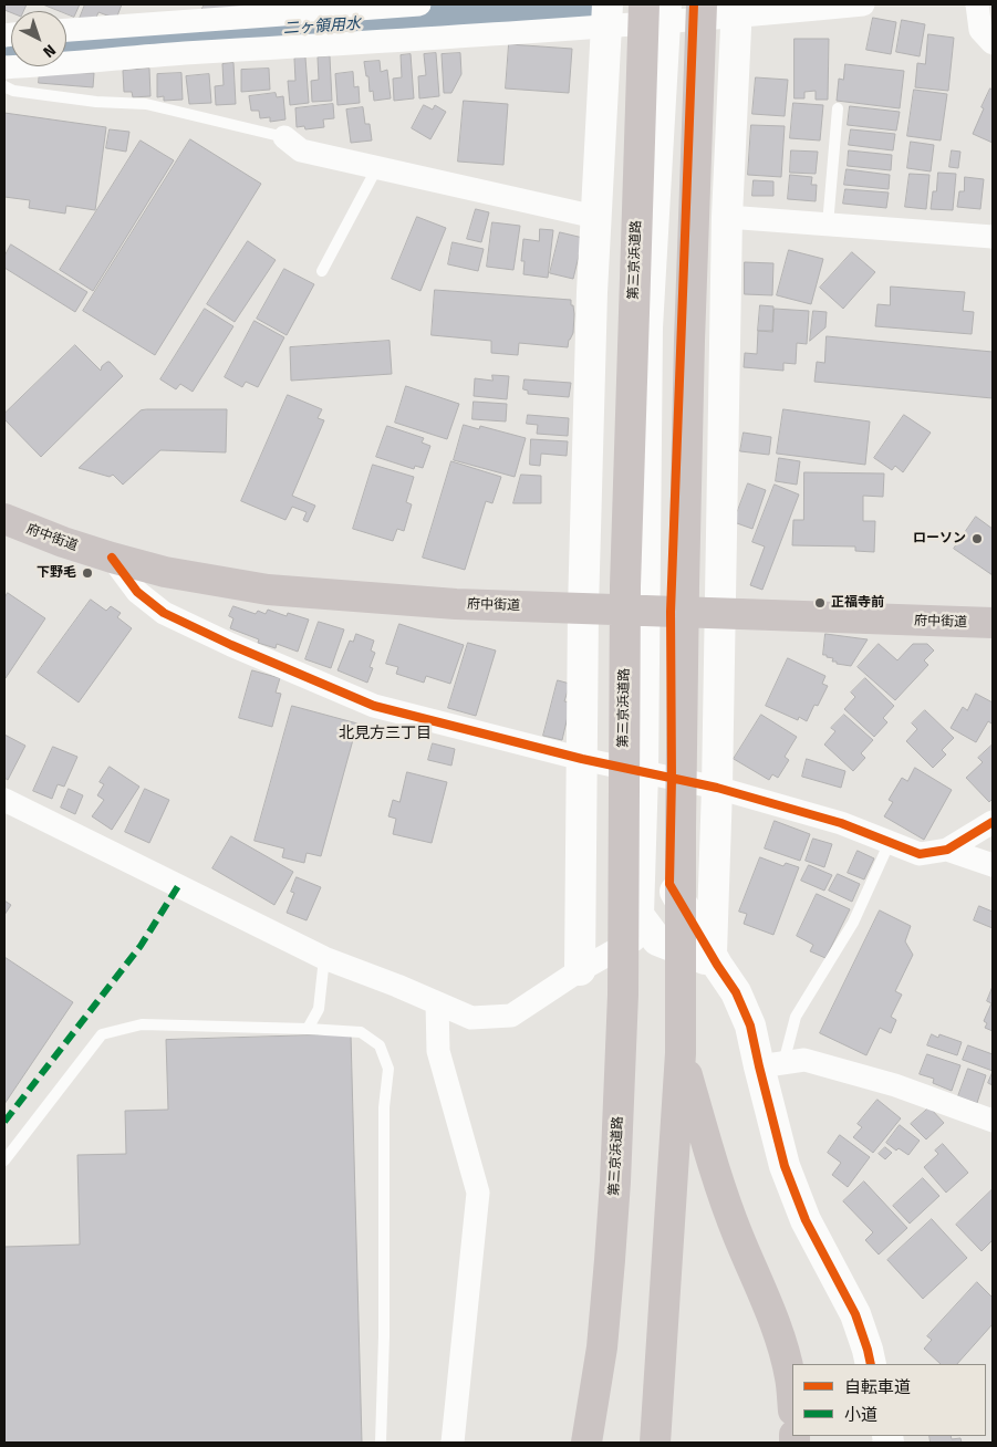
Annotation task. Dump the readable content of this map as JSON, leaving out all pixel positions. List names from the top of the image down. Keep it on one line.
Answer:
{"streets":{"highway":["第三京浜道路","府中街道"]},"districts":["北見方三丁目"],"water":["二ヶ領用水"],"places":["ローソン","下野毛","正福寺前"],"legend":["自転車道","小道"],"north":"bottom right"}
